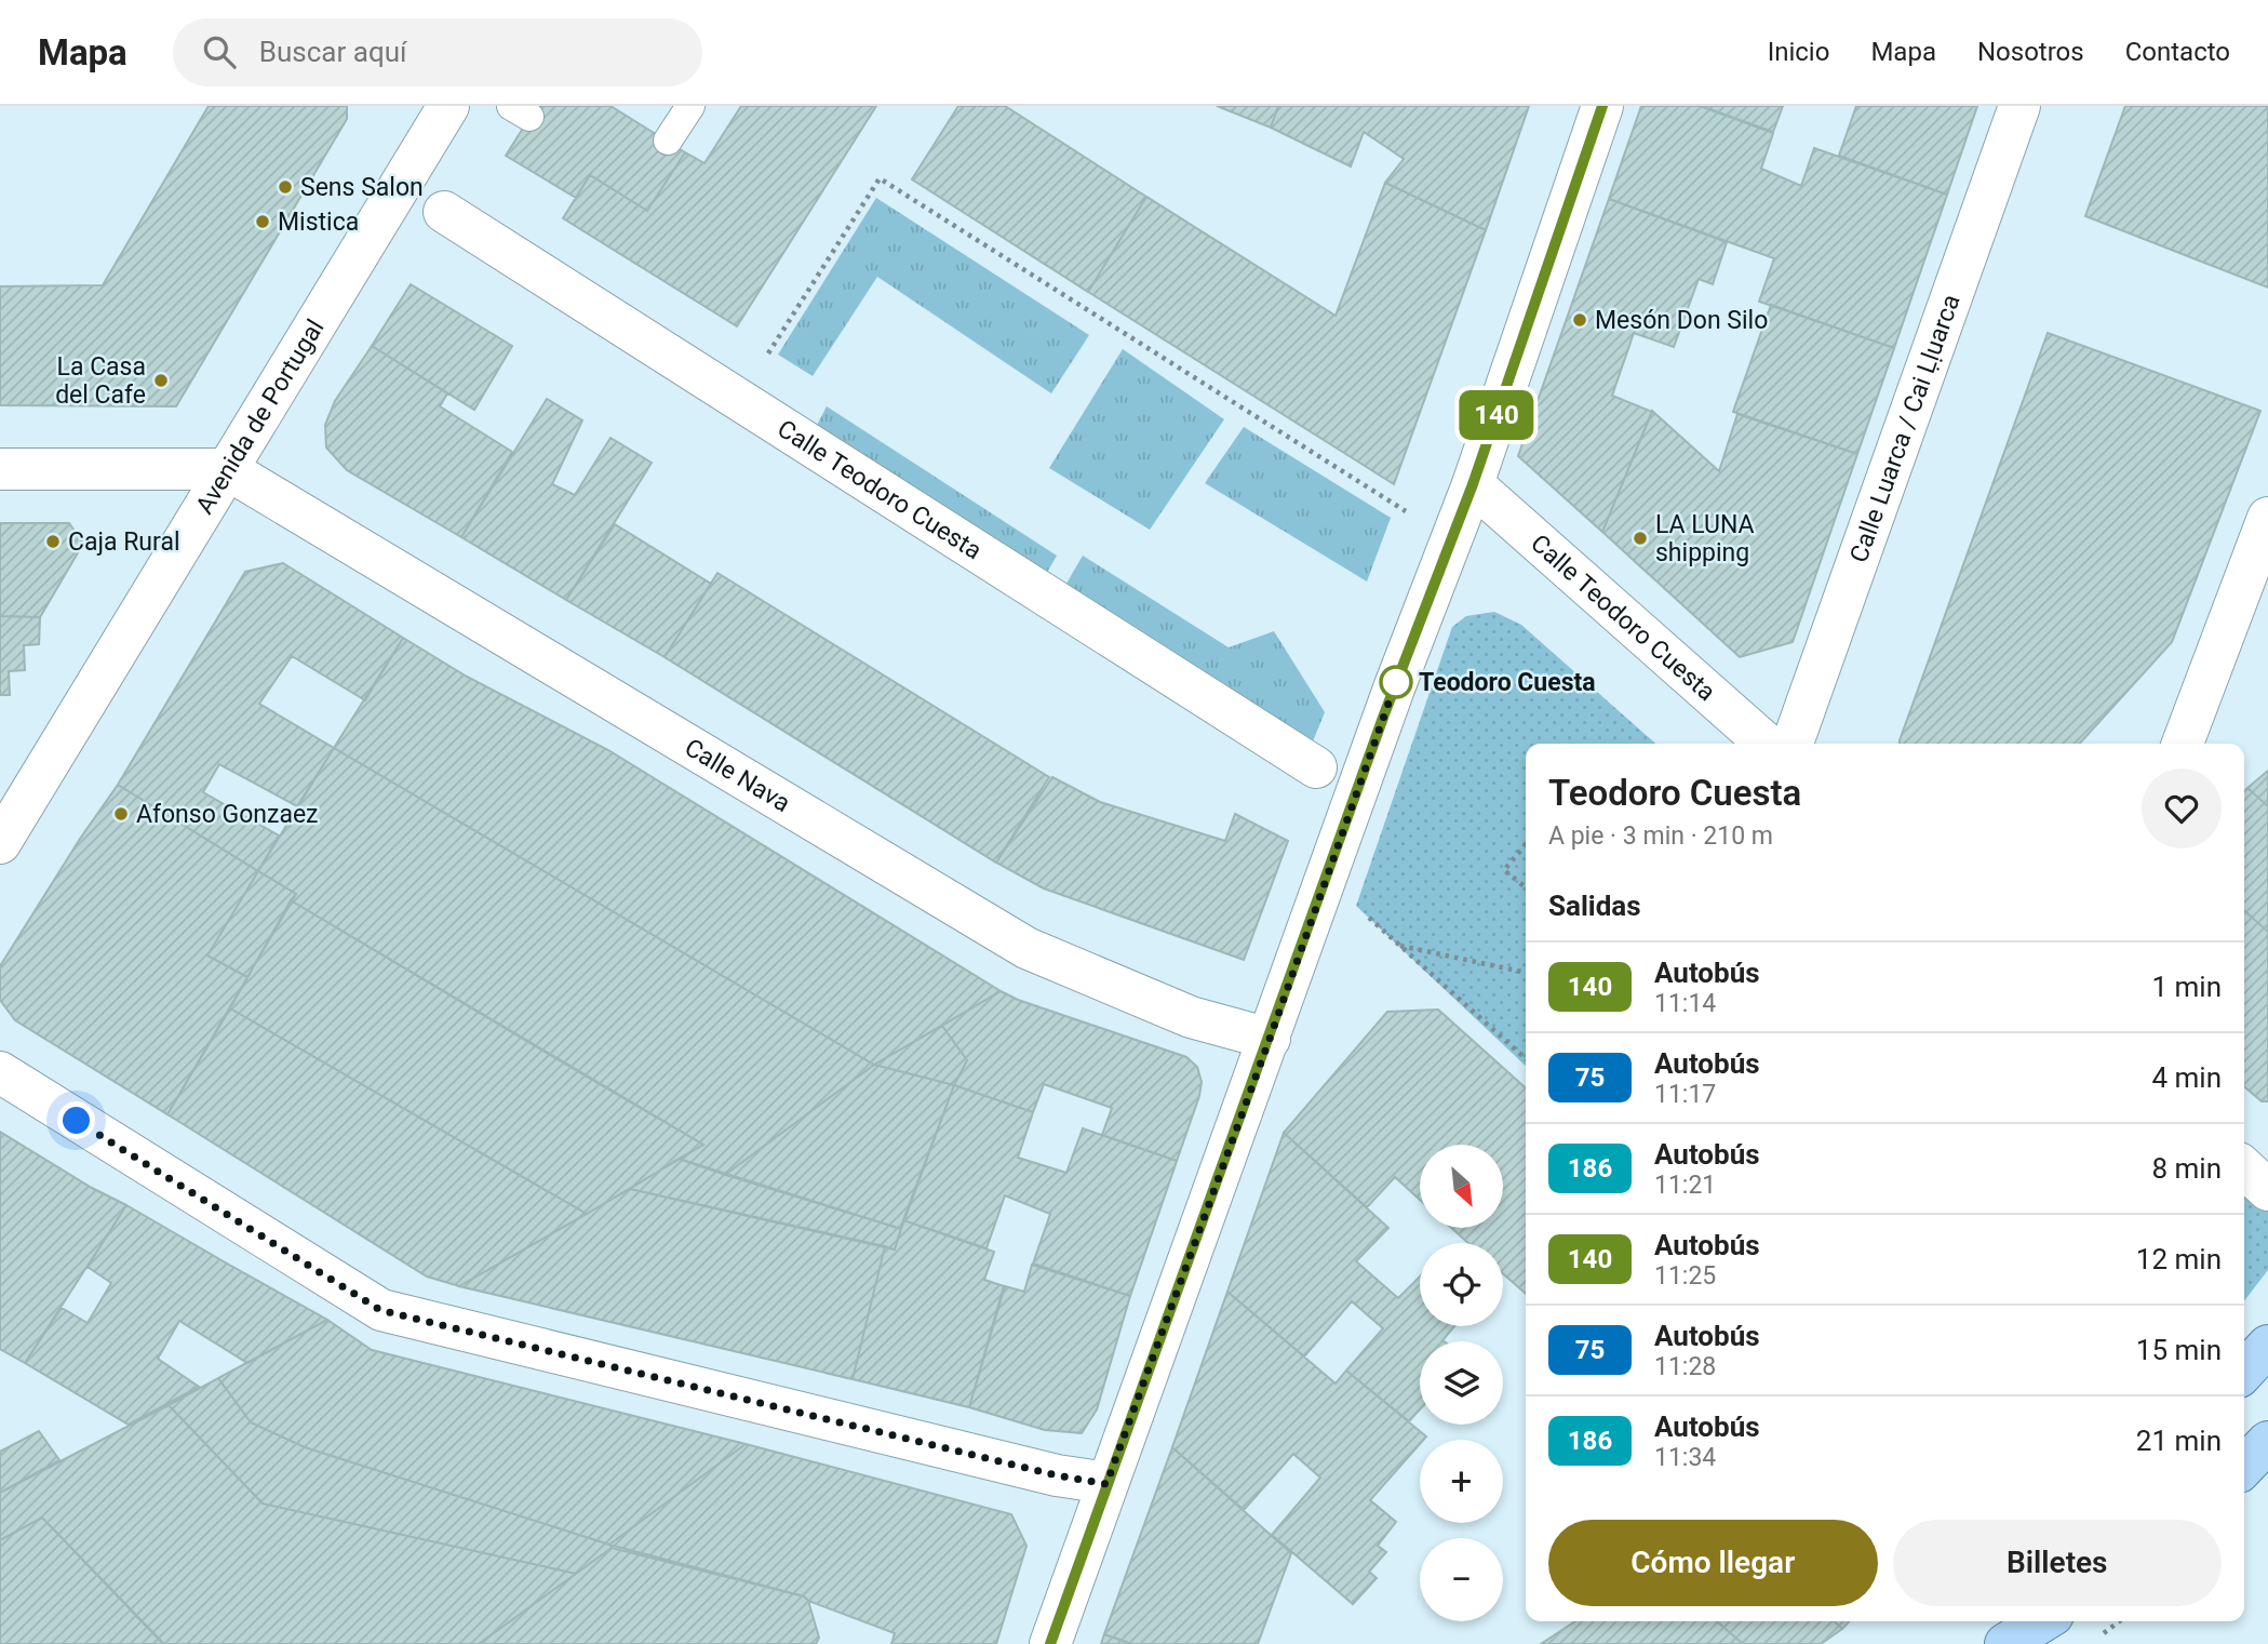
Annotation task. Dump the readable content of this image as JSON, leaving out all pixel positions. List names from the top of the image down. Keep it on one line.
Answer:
{"streets":{"street":["Avenida de Portugal","Calle Luarca / Cai Ḷḷuarca","Calle Teodoro Cuesta","Calle Nava"]},"crossings":[["Avenida de Portugal","Calle Nava"]],"places":["Sens Salon","Mistica","Mesón Don Silo","La Casa del Cafe","LA LUNA shipping","Caja Rural","Teodoro Cuesta","Afonso Gonzaez"],"lines":["bus line 140"],"north":"bottom right","page":{"header":"Mapa","search":"Buscar aquí","nav":["Inicio","Mapa","Nosotros","Contacto"],"on_map":"140","heading":[["Teodoro Cuesta","A pie · 3 min · 210 m"],"Salidas"],"list":[{"mark":"140","name":"Autobús","note":"11:14","value":"1 min"},{"mark":"75","name":"Autobús","note":"11:17","value":"4 min"},{"mark":"186","name":"Autobús","note":"11:21","value":"8 min"},{"mark":"140","name":"Autobús","note":"11:25","value":"12 min"},{"mark":"75","name":"Autobús","note":"11:28","value":"15 min"},{"mark":"186","name":"Autobús","note":"11:34","value":"21 min"}],"map_buttons":["+","−"],"buttons":["Cómo llegar","Billetes"]}}
